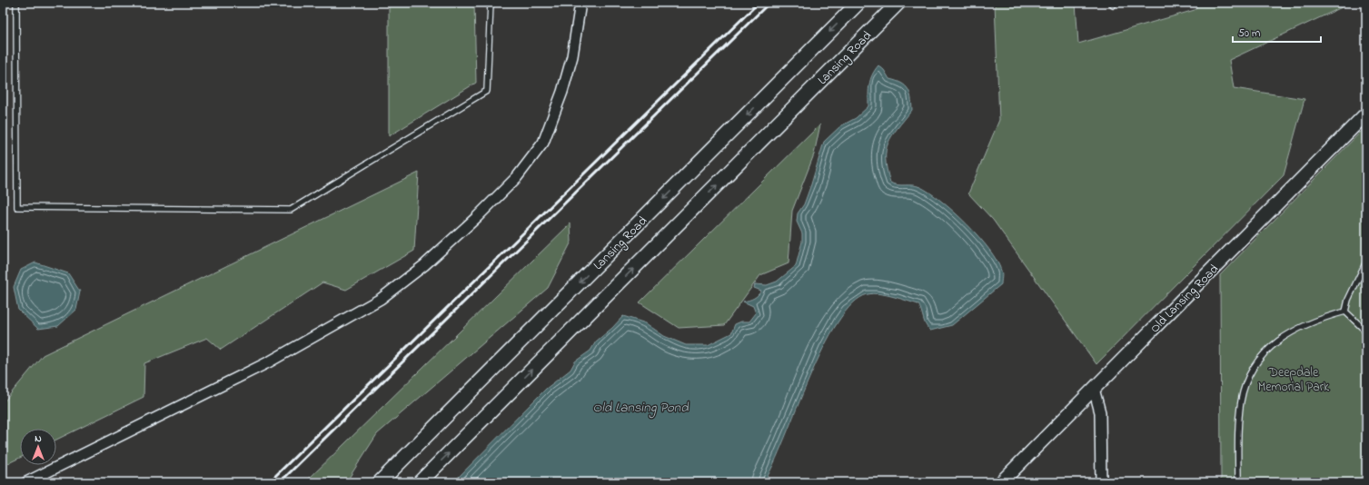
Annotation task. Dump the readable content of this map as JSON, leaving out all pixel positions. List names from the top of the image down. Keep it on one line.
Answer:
{"streets":{"main road":["Lansing Road"],"street":["Old Lansing Road"]},"water":["Old Lansing Pond"],"parks":["Deepdale Memorial Park"],"scale_bar":"50 m","north":"top"}
